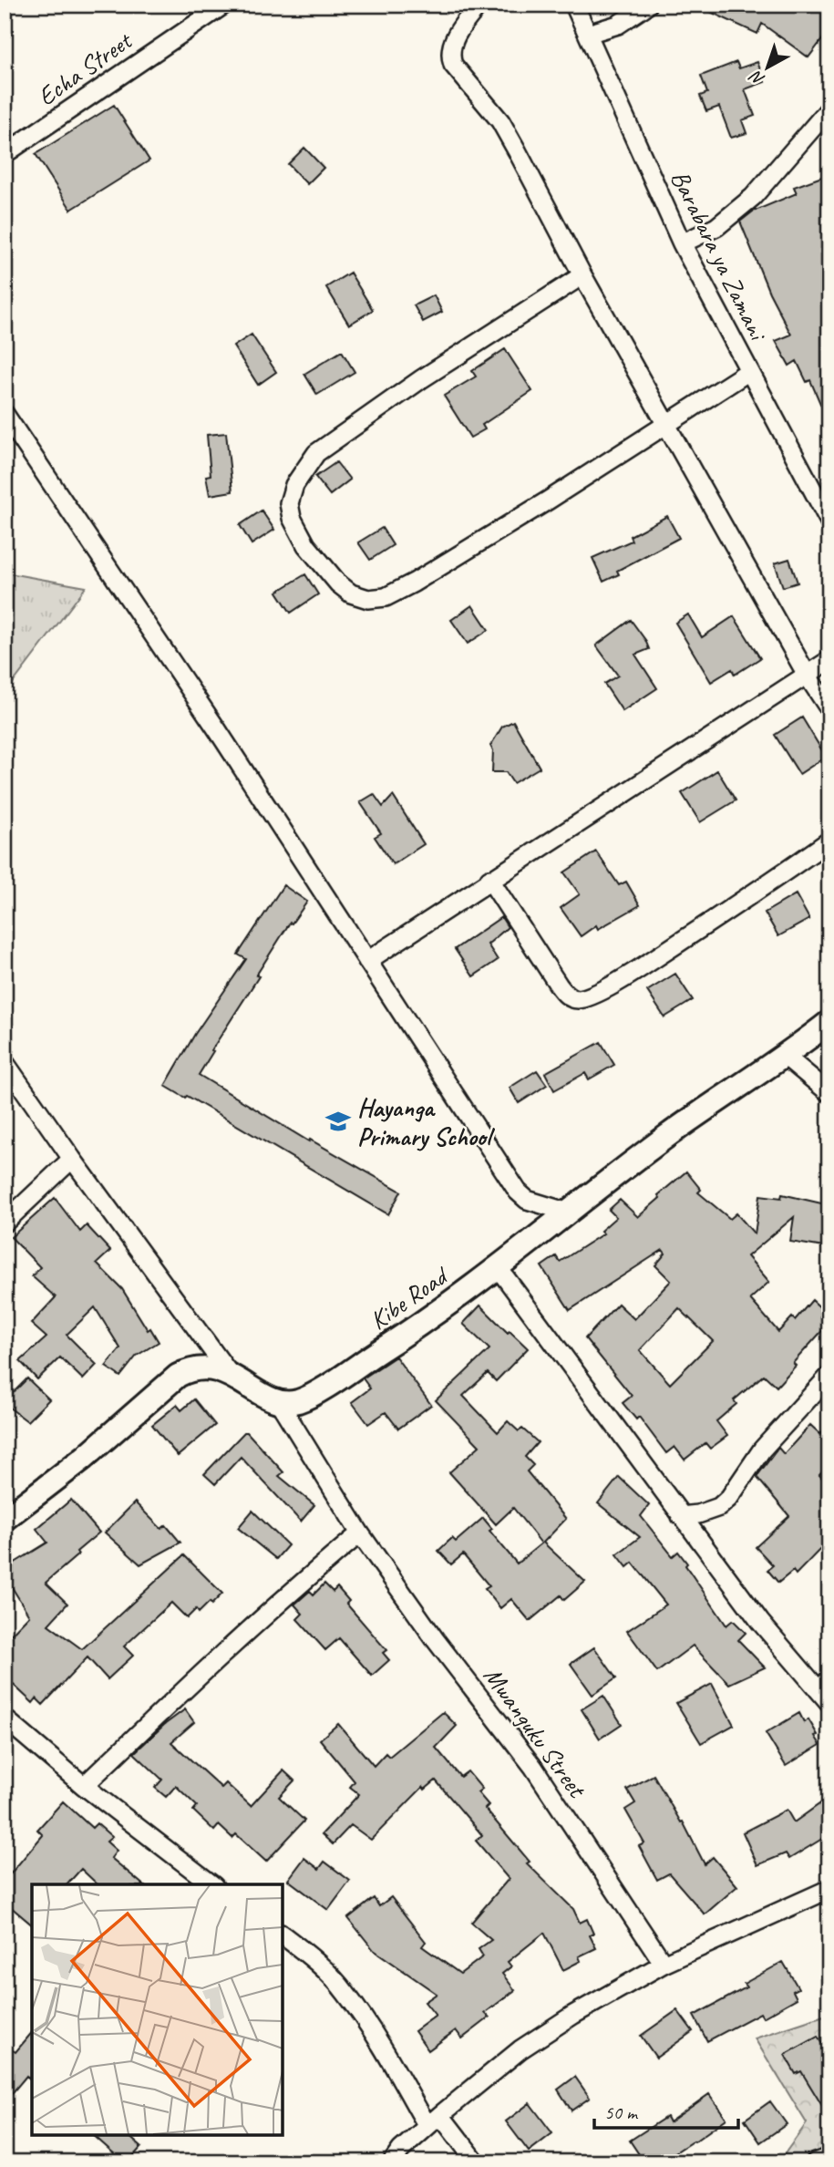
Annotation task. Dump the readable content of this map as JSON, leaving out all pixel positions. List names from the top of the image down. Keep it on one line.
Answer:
{"streets":{"street":["Echa Street","Barabara ya Zamani","Kibe Road","Mwanguku Street"]},"crossings":[["Kibe Road","Mwanguku Street"]],"places":{"school or university":["Hayanga Primary School"]},"scale_bar":"50 m","north":"bottom left"}
